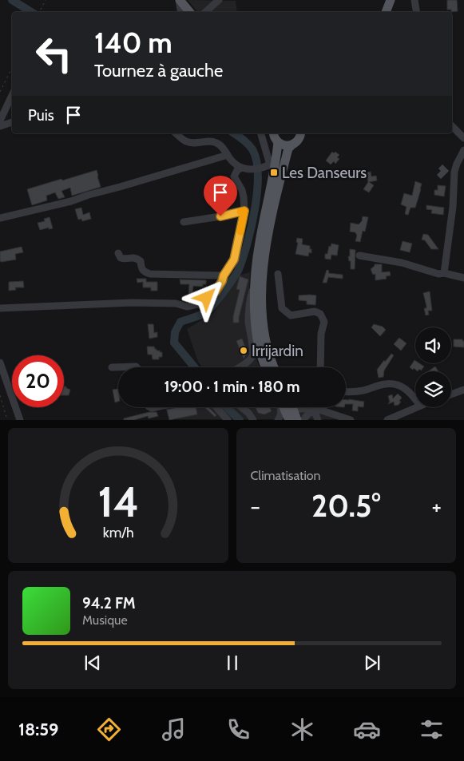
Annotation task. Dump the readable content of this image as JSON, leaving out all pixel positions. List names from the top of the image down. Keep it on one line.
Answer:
{"places":{"transit":["Les Danseurs"],"other":["Irrijardin"]},"page":{"turn":["140 m","Tournez à gauche"],"then":"Puis","limit":"20","trip":"19:00 · 1 min · 180 m","tile":"Climatisation","heat":["−","20.5°","+"],"song":["94.2 FM","Musique"],"tabs":"18:59","gauge":["14","km/h"]}}
